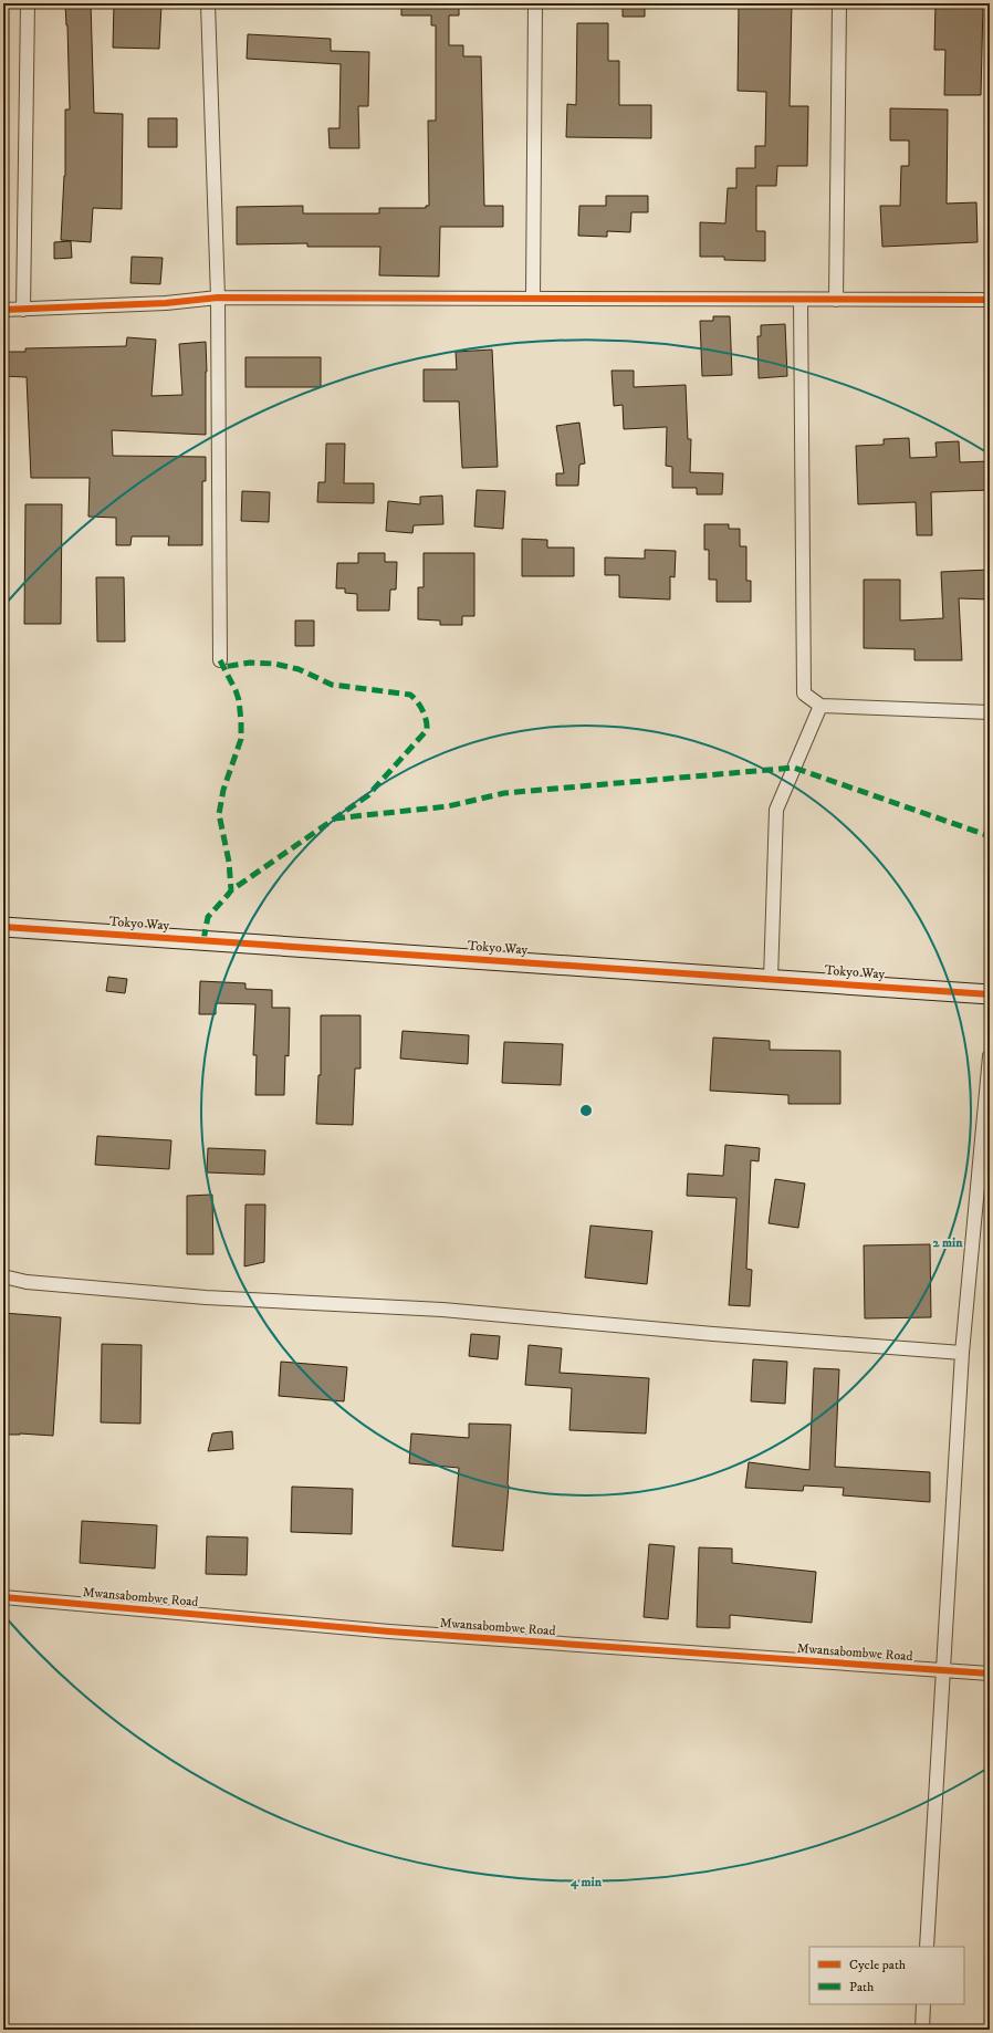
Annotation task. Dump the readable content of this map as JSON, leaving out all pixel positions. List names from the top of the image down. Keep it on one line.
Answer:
{"streets":{"street":["Tokyo Way","Mwansabombwe Road"]},"legend":["Cycle path","Path"],"rings":["2 min","4 min"]}
